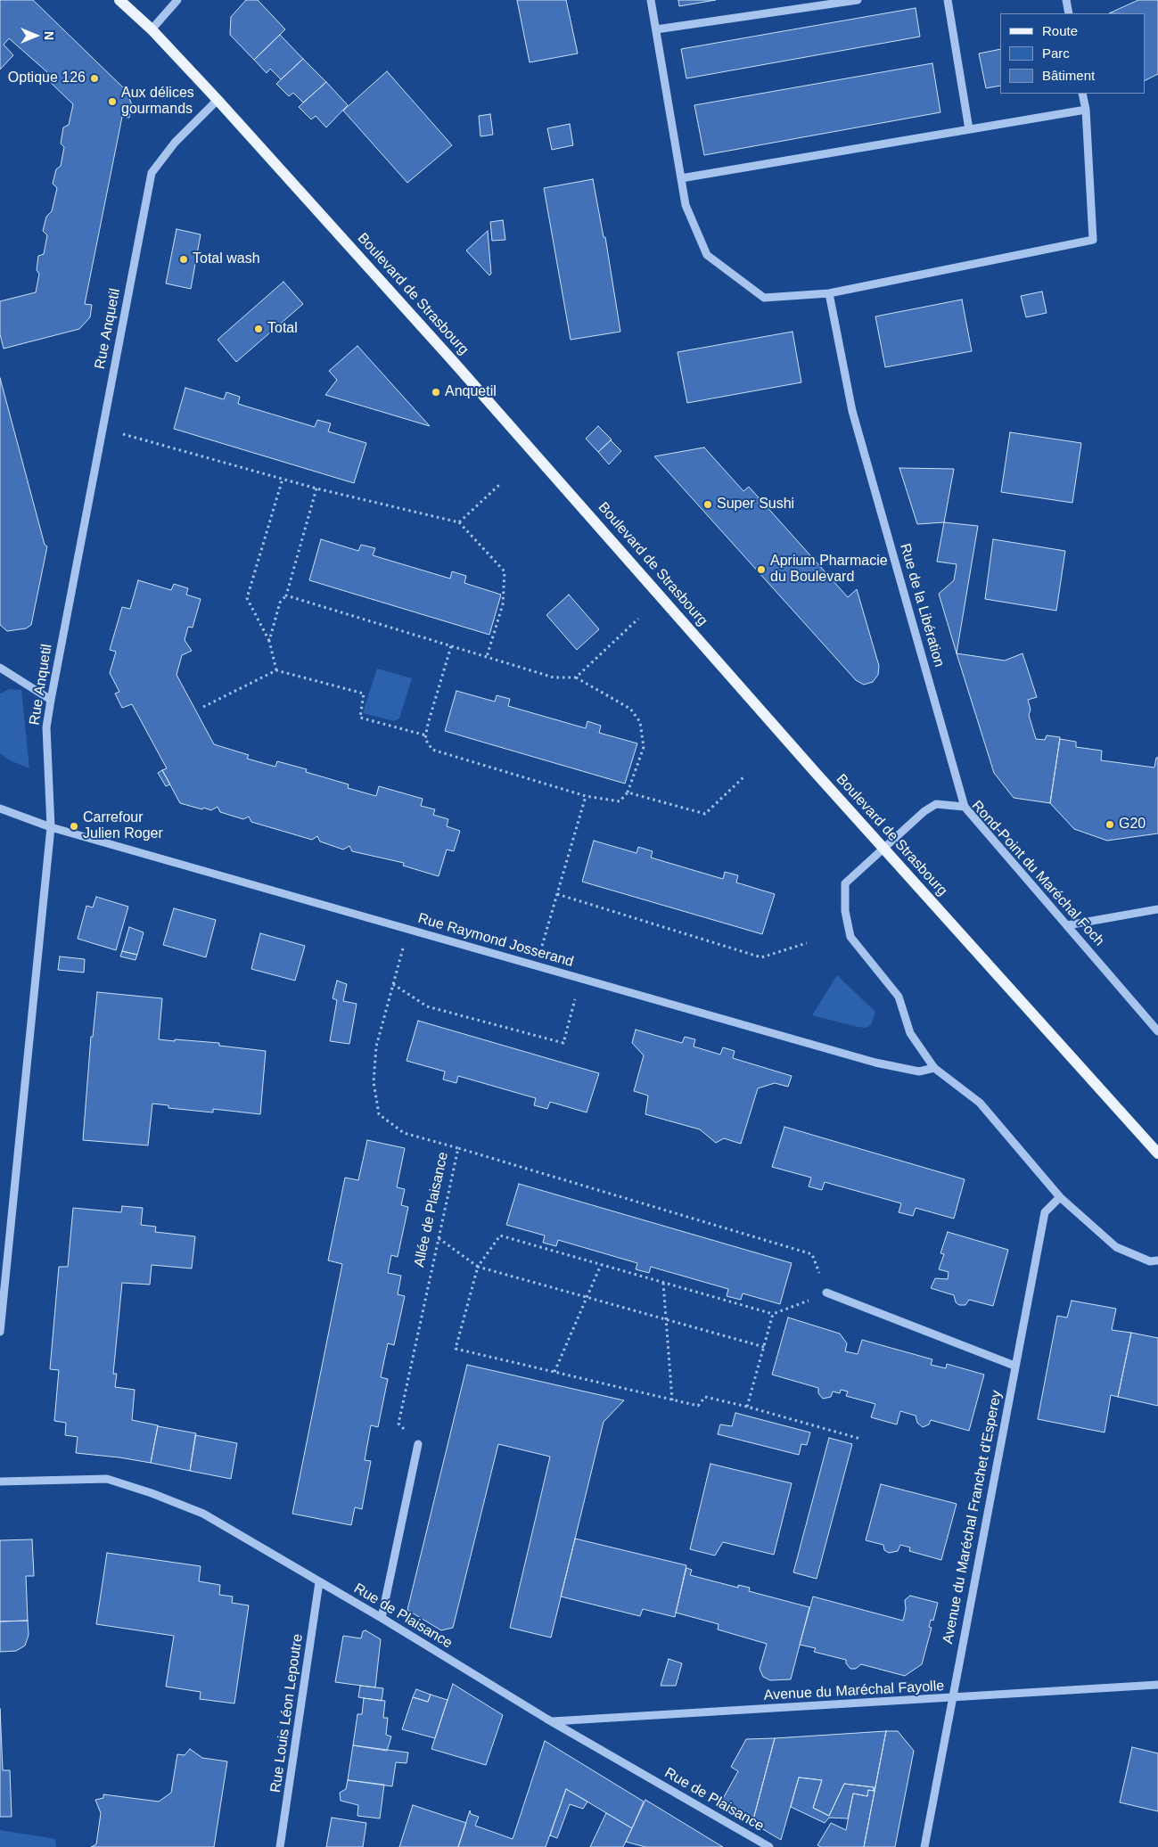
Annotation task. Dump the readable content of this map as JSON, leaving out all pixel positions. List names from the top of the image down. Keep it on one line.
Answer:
{"streets":{"main road":["Boulevard de Strasbourg"],"street":["Rue Anquetil","Rue de la Libération","Rond-Point du Maréchal Foch","Rue Raymond Josserand","Avenue du Maréchal Franchet d'Esperey","Rue de Plaisance","Avenue du Maréchal Fayolle","Rue Louis Léon Lepoutre"],"path":["Allée de Plaisance"]},"crossings":[["Boulevard de Strasbourg","Rue Anquetil"],["Boulevard de Strasbourg","Rond-Point du Maréchal Foch"],["Rue Anquetil","Rue Raymond Josserand"],["Rue de la Libération","Rond-Point du Maréchal Foch"],["Rond-Point du Maréchal Foch","Rue Raymond Josserand"],["Rond-Point du Maréchal Foch","Avenue du Maréchal Franchet d'Esperey"],["Avenue du Maréchal Franchet d'Esperey","Avenue du Maréchal Fayolle"],["Rue de Plaisance","Avenue du Maréchal Fayolle"],["Rue de Plaisance","Rue Louis Léon Lepoutre"]],"places":["Optique 126","Aux délices gourmands","Total wash","Total","Anquetil","Super Sushi","Aprium Pharmacie du Boulevard","G20","Carrefour Julien Roger"],"legend":["Route","Parc","Bâtiment"],"north":"right"}
